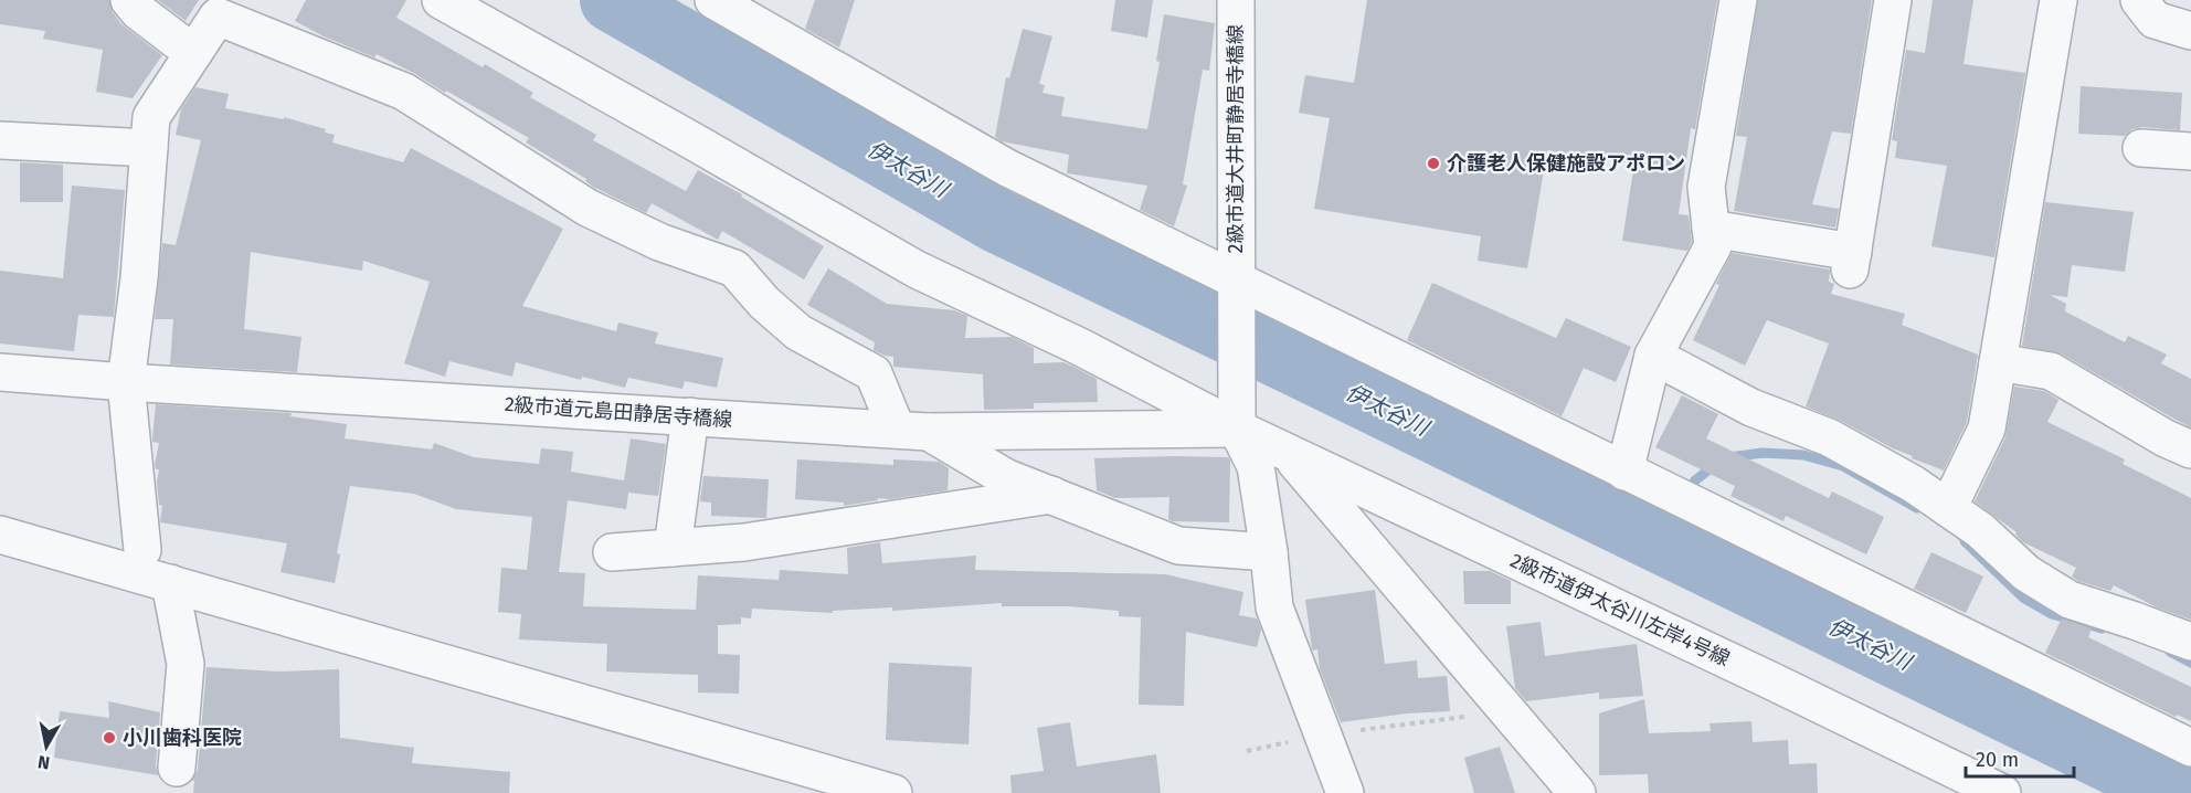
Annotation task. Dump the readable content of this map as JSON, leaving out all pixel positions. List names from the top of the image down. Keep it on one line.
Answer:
{"streets":{"street":["2級市道大井町静居寺橋線","2級市道元島田静居寺橋線","2級市道伊太谷川左岸4号線"]},"crossings":[["2級市道大井町静居寺橋線","2級市道元島田静居寺橋線"],["2級市道大井町静居寺橋線","2級市道伊太谷川左岸4号線"],["2級市道元島田静居寺橋線","2級市道伊太谷川左岸4号線"]],"water":["伊太谷川"],"places":["介護老人保健施設アポロン","小川歯科医院"],"scale_bar":"20 m","north":"bottom"}
